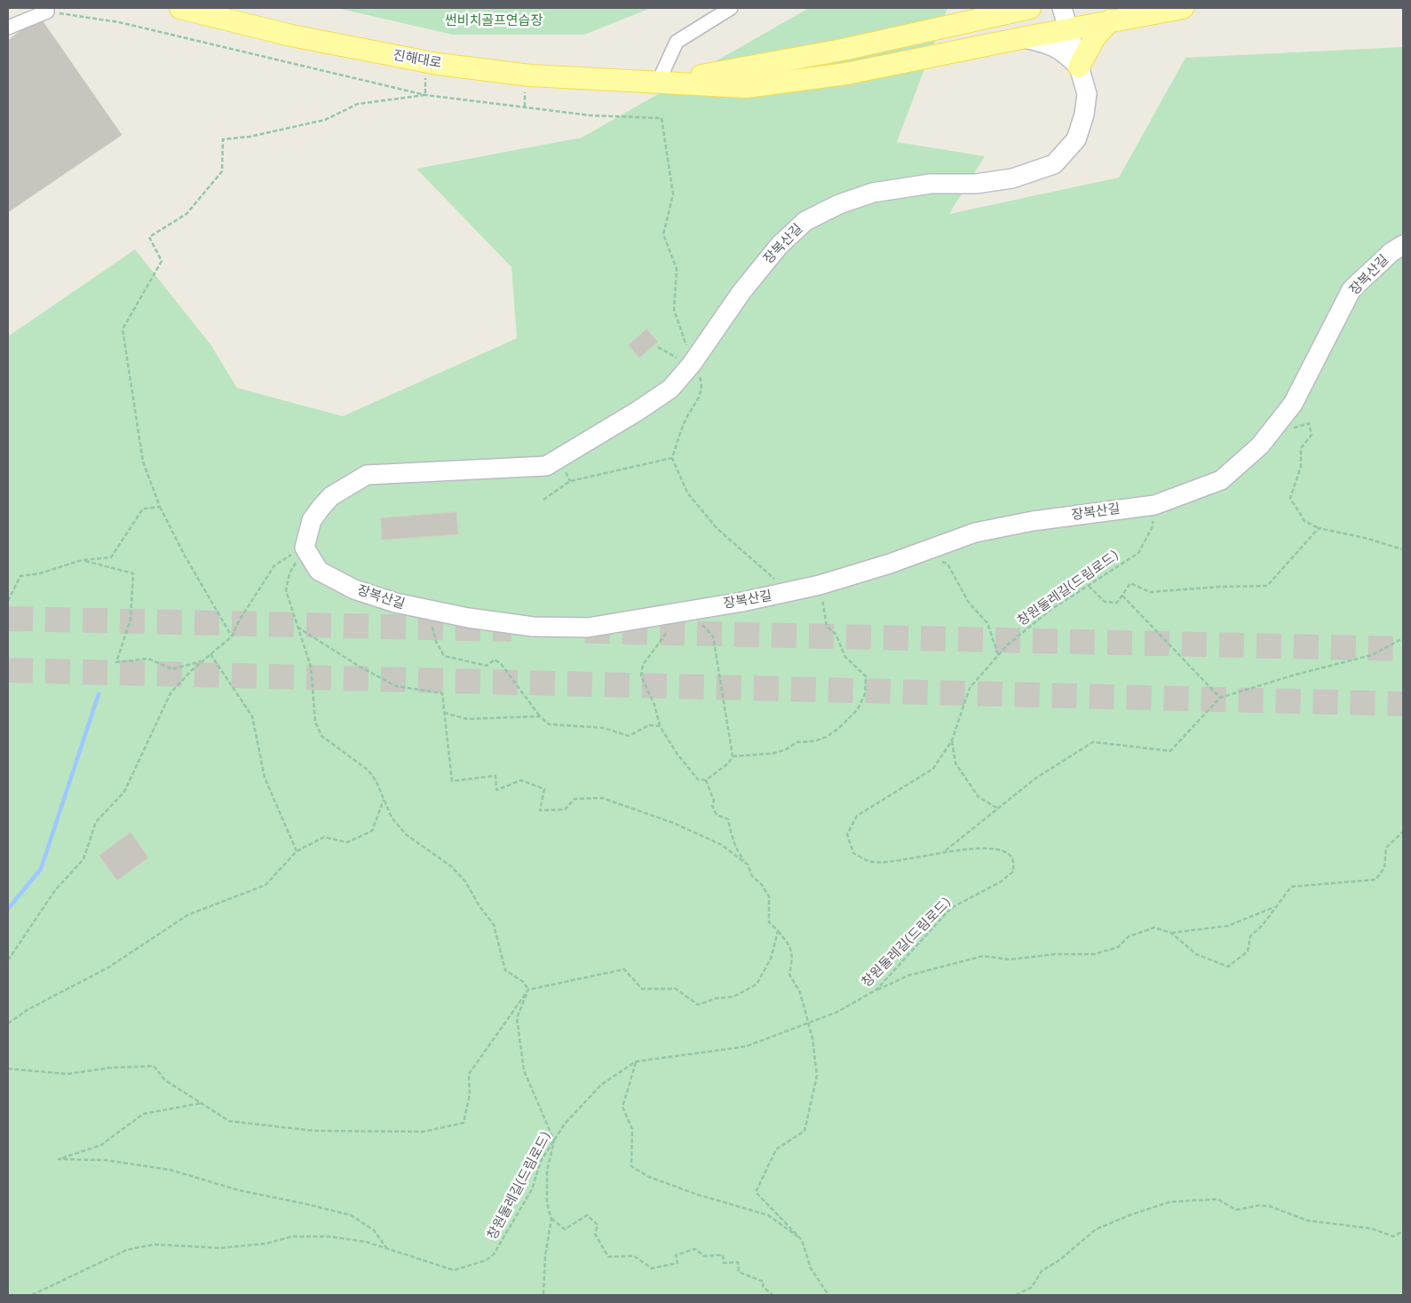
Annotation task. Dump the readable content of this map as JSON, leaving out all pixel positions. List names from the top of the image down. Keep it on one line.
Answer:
{"streets":{"main road":["진해대로"],"street":["장복산길"],"path":["창원둘레길(드림로드)"]},"crossings":[["장복산길","창원둘레길(드림로드)"]],"parks":["썬비치골프연습장"]}
